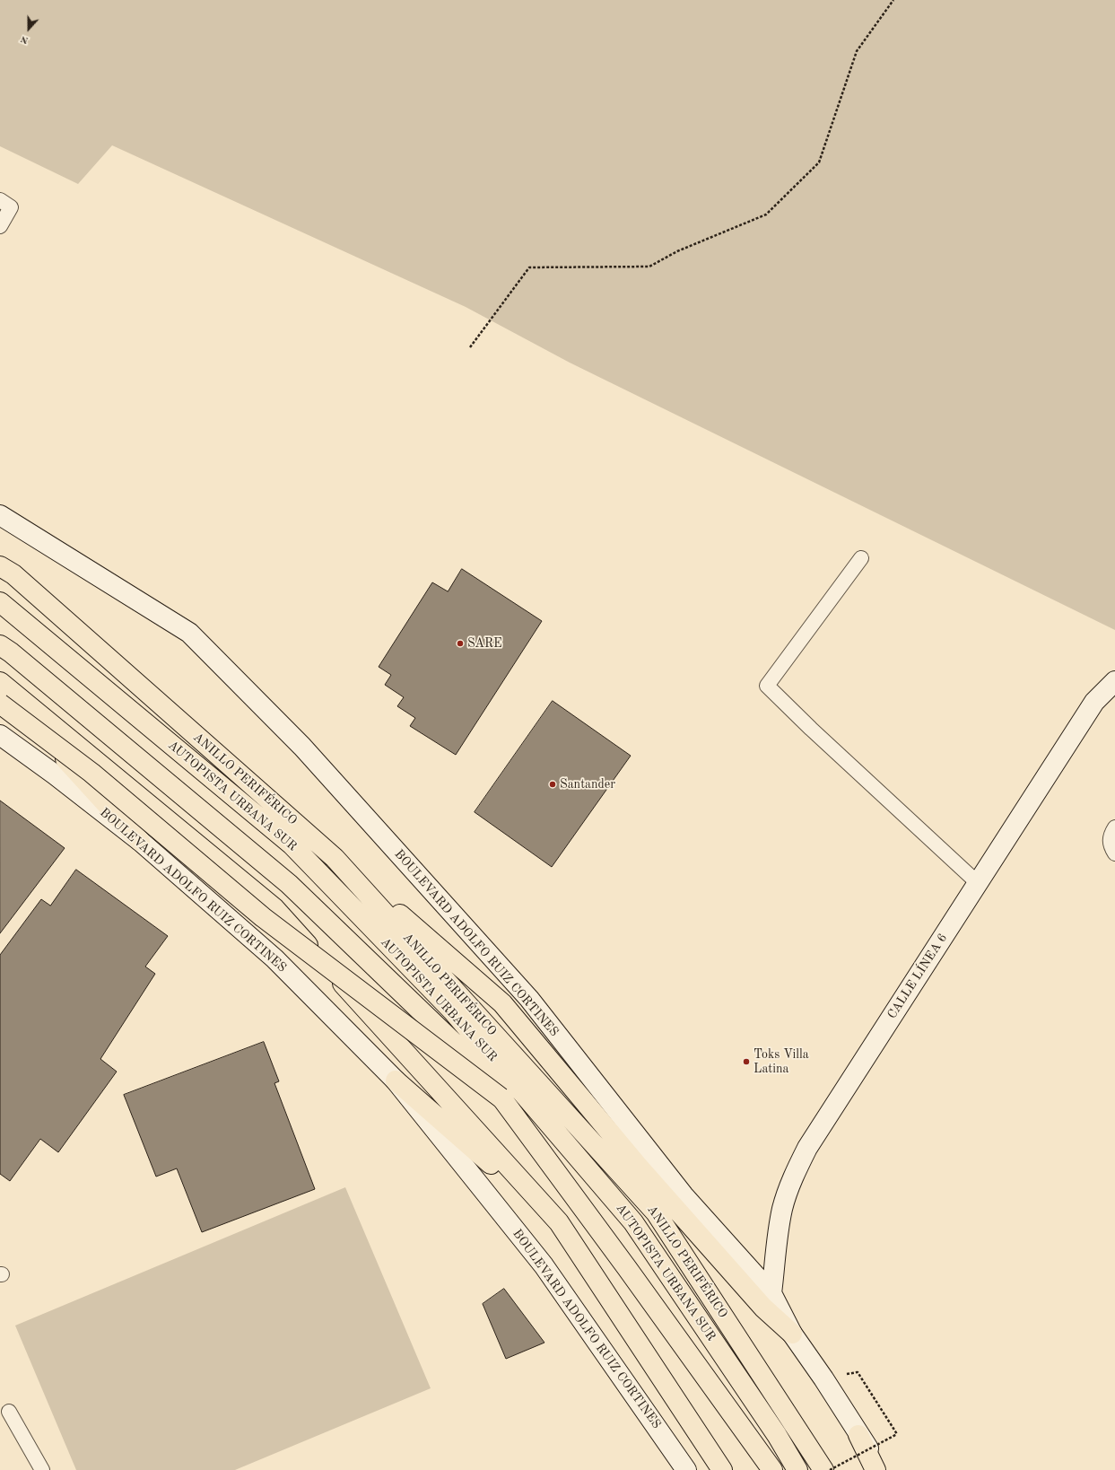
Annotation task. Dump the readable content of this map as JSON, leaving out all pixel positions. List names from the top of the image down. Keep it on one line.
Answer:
{"streets":{"highway":["ANILLO PERIFÉRICO","AUTOPISTA URBANA SUR"],"main road":["BOULEVARD ADOLFO RUIZ CORTINES","CALLE LÍNEA 6"]},"crossings":[["BOULEVARD ADOLFO RUIZ CORTINES","CALLE LÍNEA 6"]],"places":["SARE","Santander","Toks Villa Latina"],"north":"bottom"}
